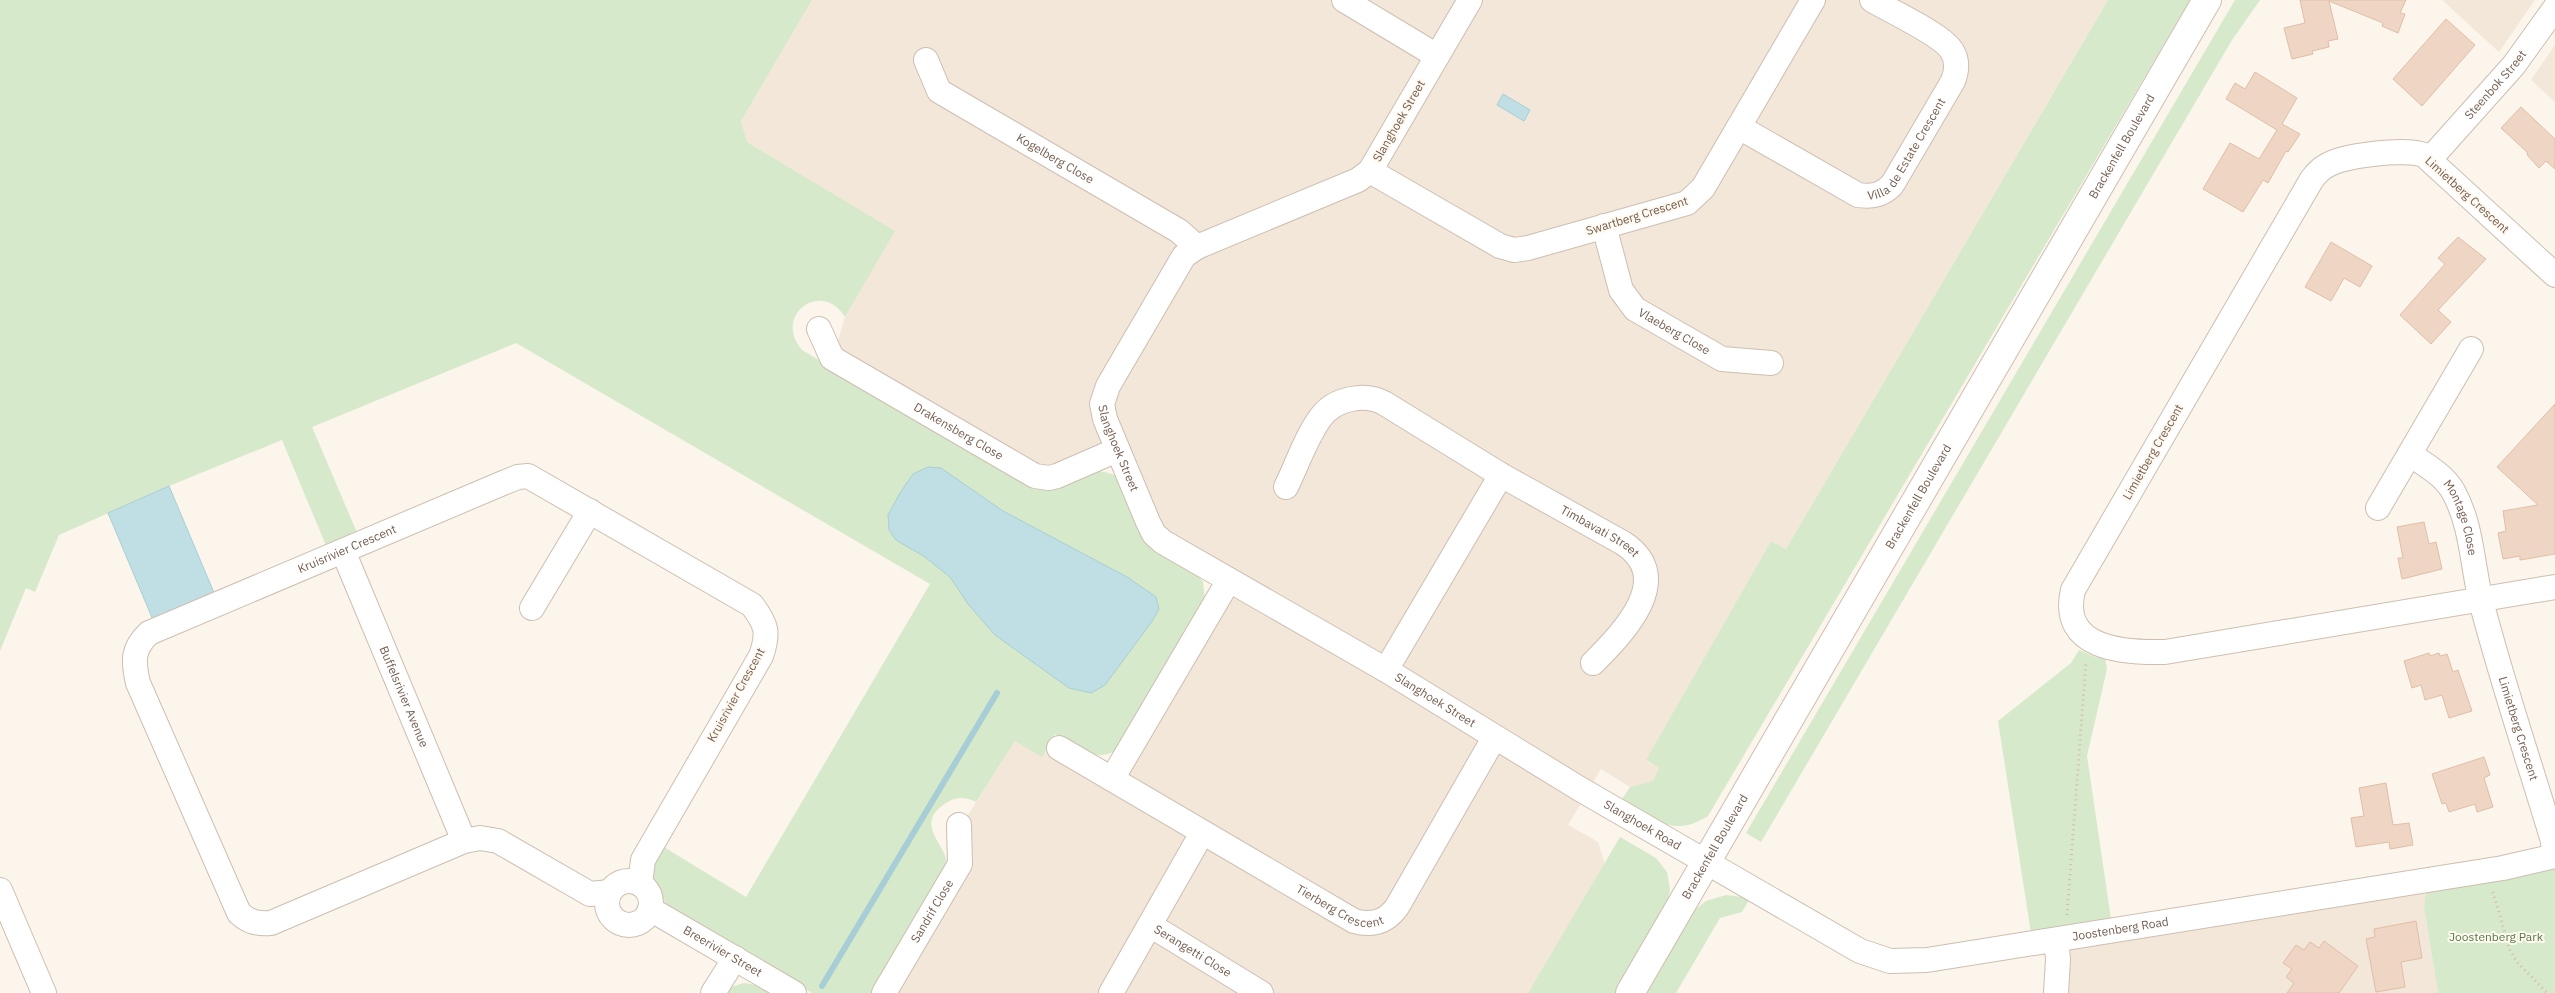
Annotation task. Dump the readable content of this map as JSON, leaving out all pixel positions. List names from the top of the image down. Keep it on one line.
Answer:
{"streets":{"street":["Steenbok Street","Slanghoek Street","Villa de Estate Crescent","Brackenfell Boulevard","Kogelberg Close","Limietberg Crescent","Swartberg Crescent","Vlaeberg Close","Drakensberg Close","Montage Close","Timbavati Street","Kruisrivier Crescent","Buffelsrivier Avenue","Slanghoek Road","Tierberg Crescent","Sandrif Close","Joostenberg Road","Breerivier Street","Serangetti Close"]},"crossings":[["Steenbok Street","Limietberg Crescent"],["Slanghoek Street","Kogelberg Close"],["Slanghoek Street","Swartberg Crescent"],["Slanghoek Street","Drakensberg Close"],["Slanghoek Street","Slanghoek Road"],["Slanghoek Street","Tierberg Crescent"],["Villa de Estate Crescent","Swartberg Crescent"],["Brackenfell Boulevard","Slanghoek Road"],["Brackenfell Boulevard","Joostenberg Road"],["Limietberg Crescent","Montage Close"],["Limietberg Crescent","Joostenberg Road"],["Swartberg Crescent","Vlaeberg Close"],["Kruisrivier Crescent","Buffelsrivier Avenue"],["Kruisrivier Crescent","Breerivier Street"],["Slanghoek Road","Joostenberg Road"],["Tierberg Crescent","Serangetti Close"]],"parks":["Joostenberg Park"]}
